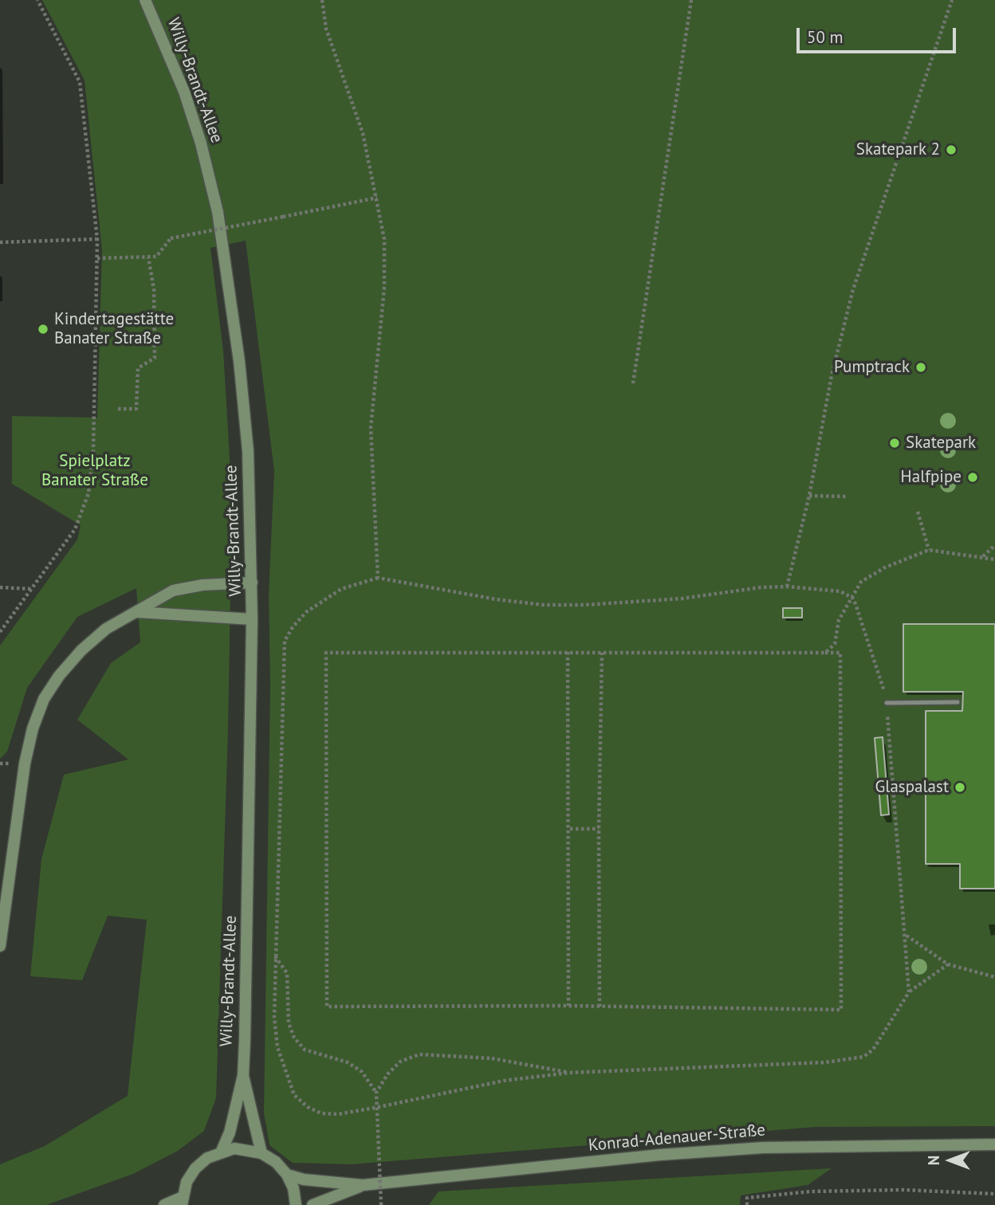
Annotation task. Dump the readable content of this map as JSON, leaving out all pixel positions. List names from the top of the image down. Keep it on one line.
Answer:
{"streets":{"main road":["Willy-Brandt-Allee","Konrad-Adenauer-Straße"]},"parks":["Spielplatz Banater Straße"],"places":["Skatepark 2","Kindertagestätte Banater Straße","Pumptrack","Skatepark","Halfpipe","Glaspalast"],"scale_bar":"50 m","north":"left"}
